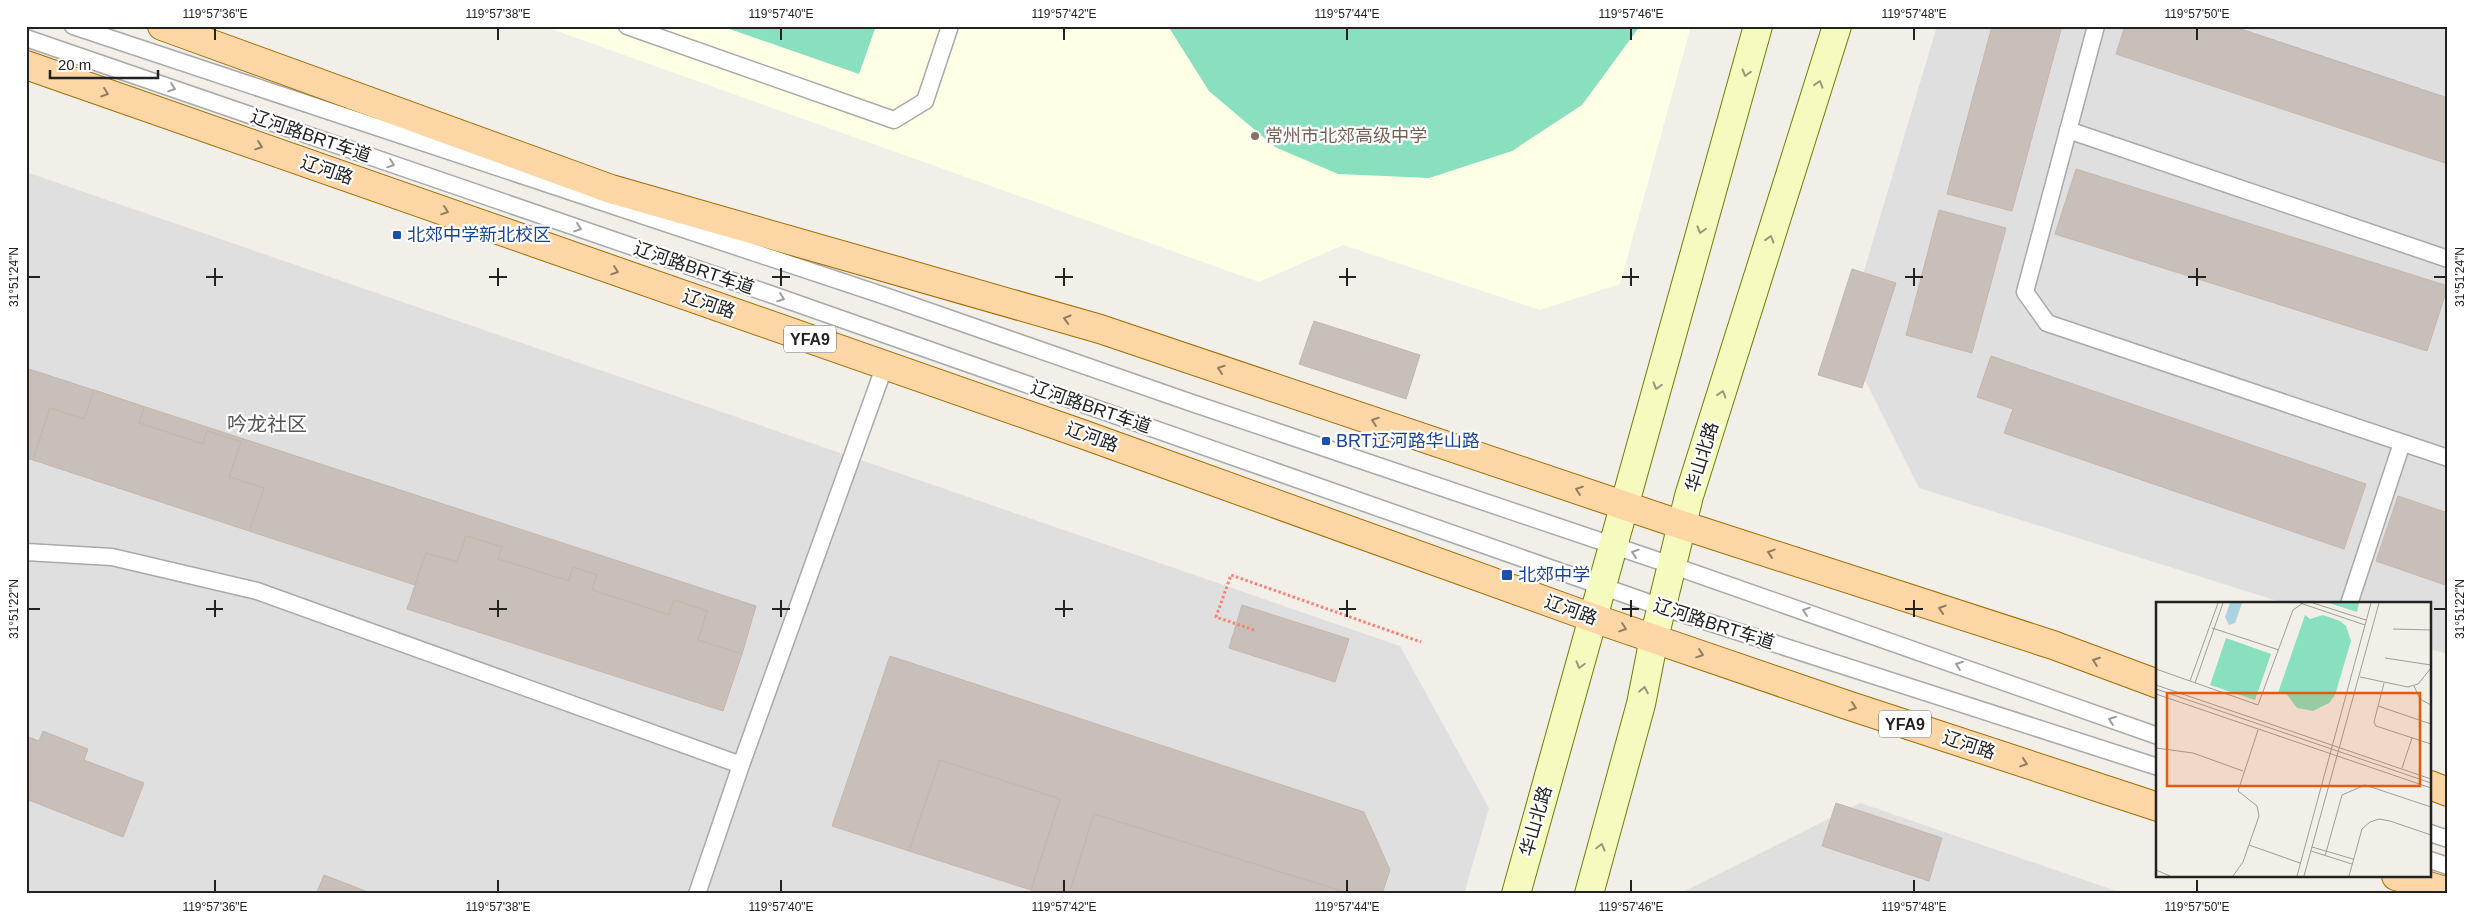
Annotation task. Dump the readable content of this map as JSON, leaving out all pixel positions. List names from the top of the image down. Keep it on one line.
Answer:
{"streets":{"main road":["辽河路","YFA9","华山北路"],"lane":["辽河路BRT车道"]},"crossings":[["辽河路BRT车道","华山北路"],["辽河路","华山北路"]],"districts":["吟龙社区"],"places":{"other":["常州市北郊高级中学"],"transit":["北郊中学新北校区","BRT辽河路华山路","北郊中学"]},"scale_bar":"20 m","coordinates":["119°57'36\"E","119°57'38\"E","119°57'40\"E","119°57'42\"E","119°57'44\"E","119°57'46\"E","119°57'48\"E","119°57'50\"E","31°51'24\"N","31°51'22\"N"]}
